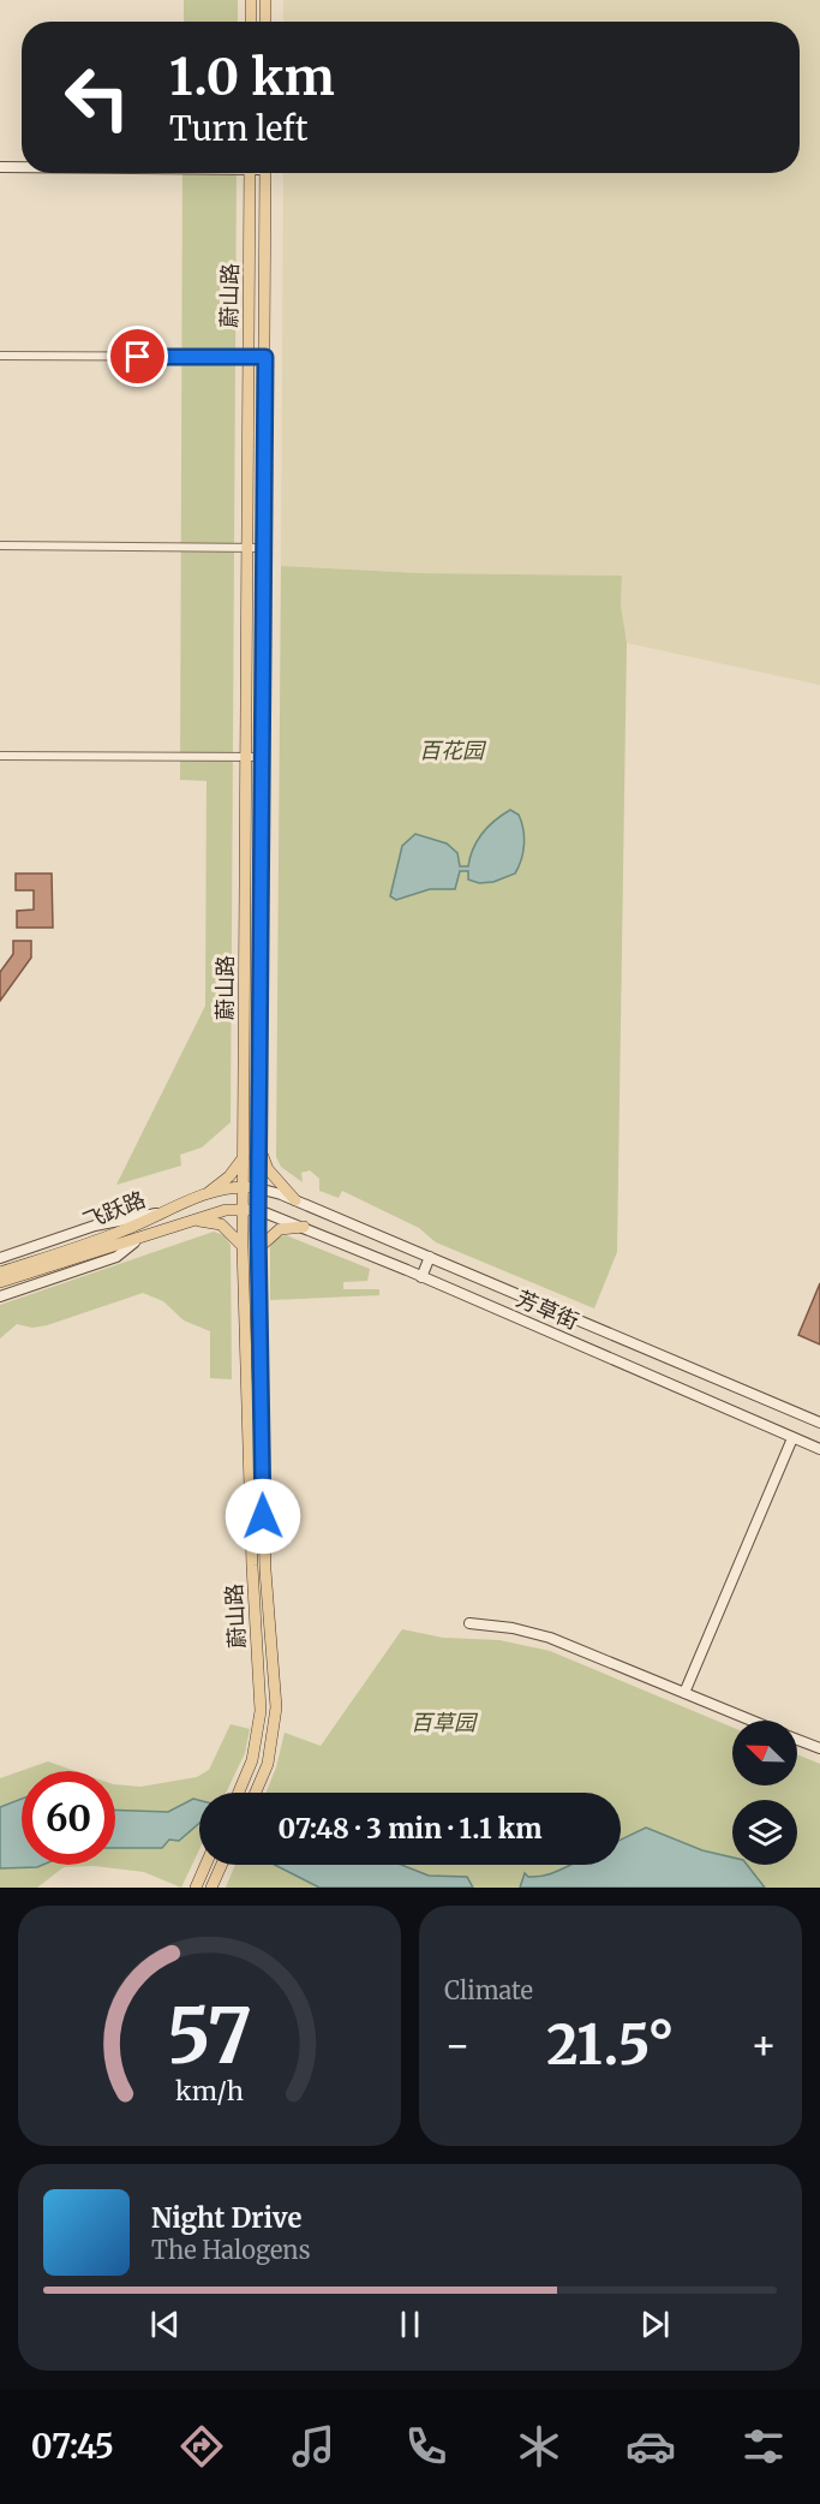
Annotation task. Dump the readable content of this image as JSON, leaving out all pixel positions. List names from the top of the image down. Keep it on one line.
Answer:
{"streets":{"main road":["蔚山路","飞跃路","芳草街"]},"crossings":[["蔚山路","飞跃路"],["蔚山路","芳草街"],["飞跃路","芳草街"]],"parks":["百花园","百草园"],"north":"top left","page":{"turn":["1.0 km","Turn left"],"limit":"60","trip":"07:48 · 3 min · 1.1 km","tile":"Climate","heat":["−","21.5°","+"],"song":["Night Drive","The Halogens"],"tabs":"07:45","gauge":["57","km/h"]}}
